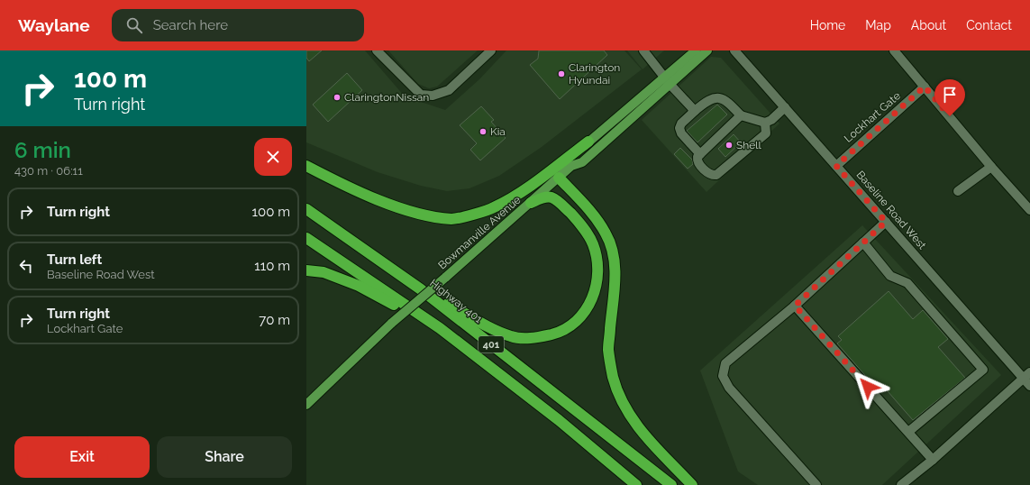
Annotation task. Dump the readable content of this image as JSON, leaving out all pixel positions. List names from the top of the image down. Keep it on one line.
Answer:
{"streets":{"highway":["Highway 401","401"],"main road":["Bowmanville Avenue"],"street":["Lockhart Gate","Baseline Road West"]},"crossings":[["Lockhart Gate","Baseline Road West"]],"places":["Clarington Hyundai","ClaringtonNissan","Kia","Shell"],"page":{"header":"Waylane","search":"Search here","nav":["Home","Map","About","Contact"],"turn":["100 m","Turn right"],"heading":["6 min","430 m · 06:11"],"list":[{"name":"Turn right","value":"100 m"},{"name":"Turn left","note":"Baseline Road West","value":"110 m"},{"name":"Turn right","note":"Lockhart Gate","value":"70 m"}],"buttons":["Exit","Share"]}}
